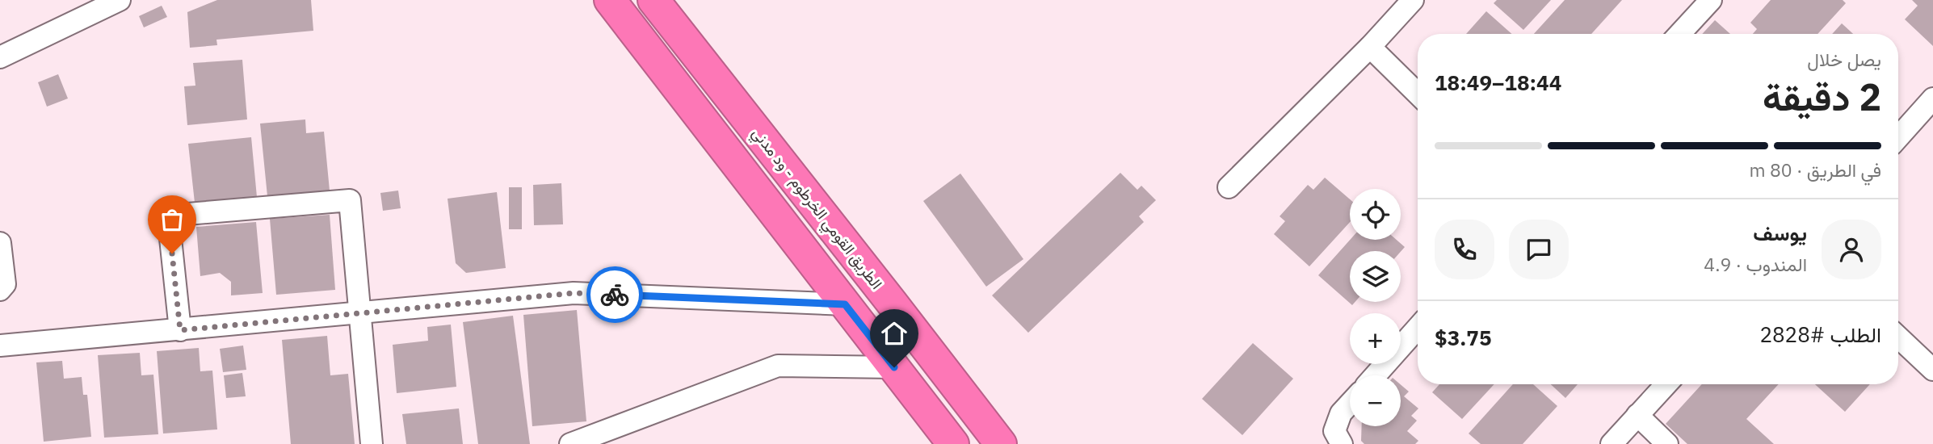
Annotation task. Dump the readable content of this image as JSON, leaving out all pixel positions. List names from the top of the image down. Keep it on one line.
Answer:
{"streets":{"highway":["الطريق القومي الخرطوم - ود مدني"]},"page":{"heading":["2 دقيقة","يصل خلال","18:44–18:49"],"panel":["يوسف","المندوب · 4.9","الطلب #2828","$3.75"],"bar":"في الطريق · 80 m","map_buttons":["+","−"]}}
